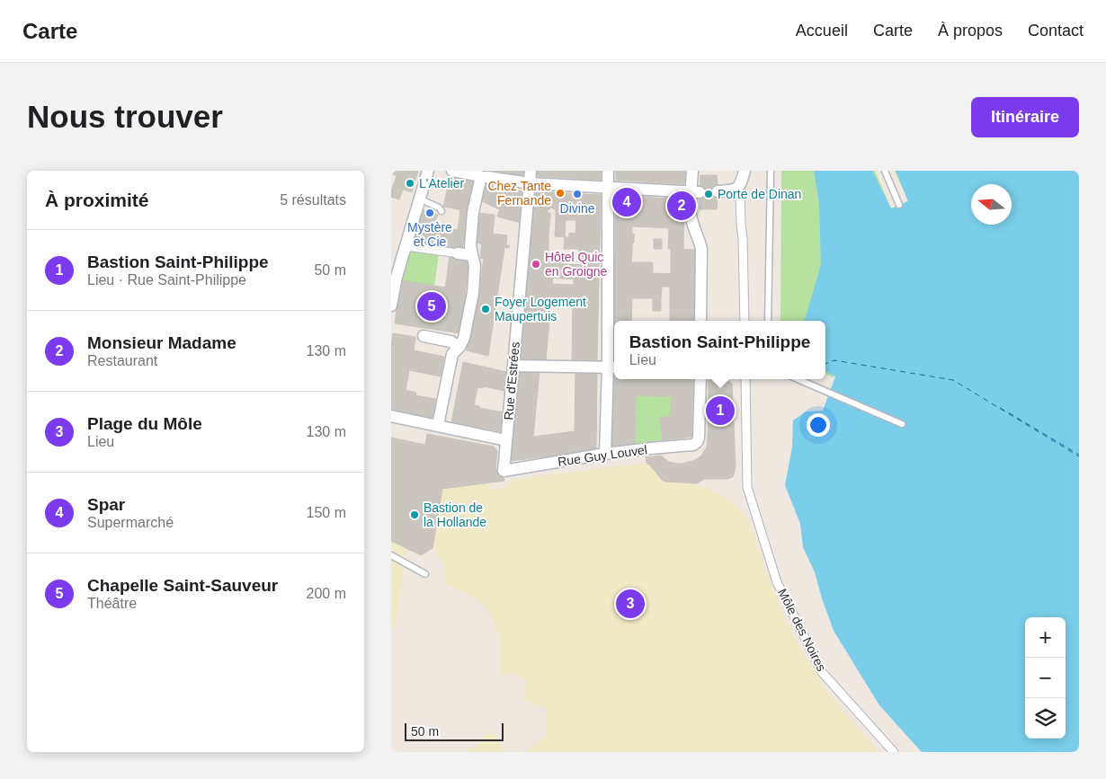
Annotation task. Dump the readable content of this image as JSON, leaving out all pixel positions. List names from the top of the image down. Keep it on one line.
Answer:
{"streets":{"street":["Rue d'Estrées","Rue Guy Louvel","Môle des Noires"]},"crossings":[["Rue d'Estrées","Rue Guy Louvel"]],"places":["L'Atelier","Chez Tante Fernande","Divine","Porte de Dinan","Mystère et Cie","Hôtel Quic en Groigne","Foyer Logement Maupertuis","Bastion de la Hollande"],"scale_bar":"50 m","north":"left","page":{"header":"Carte","nav":["Accueil","Carte","À propos","Contact"],"buttons":"Itinéraire","title":"Nous trouver","heading":["À proximité","5 résultats"],"pins":["4","2","5","1","3"],"list":[{"mark":"1","name":"Bastion Saint-Philippe","note":"Lieu · Rue Saint-Philippe","value":"50 m"},{"mark":"2","name":"Monsieur Madame","note":"Restaurant","value":"130 m"},{"mark":"3","name":"Plage du Môle","note":"Lieu","value":"130 m"},{"mark":"4","name":"Spar","note":"Supermarché","value":"150 m"},{"mark":"5","name":"Chapelle Saint-Sauveur","note":"Théâtre","value":"200 m"}],"popup":["Bastion Saint-Philippe","Lieu"],"map_buttons":["+","−"],"scale":"50 m"}}
